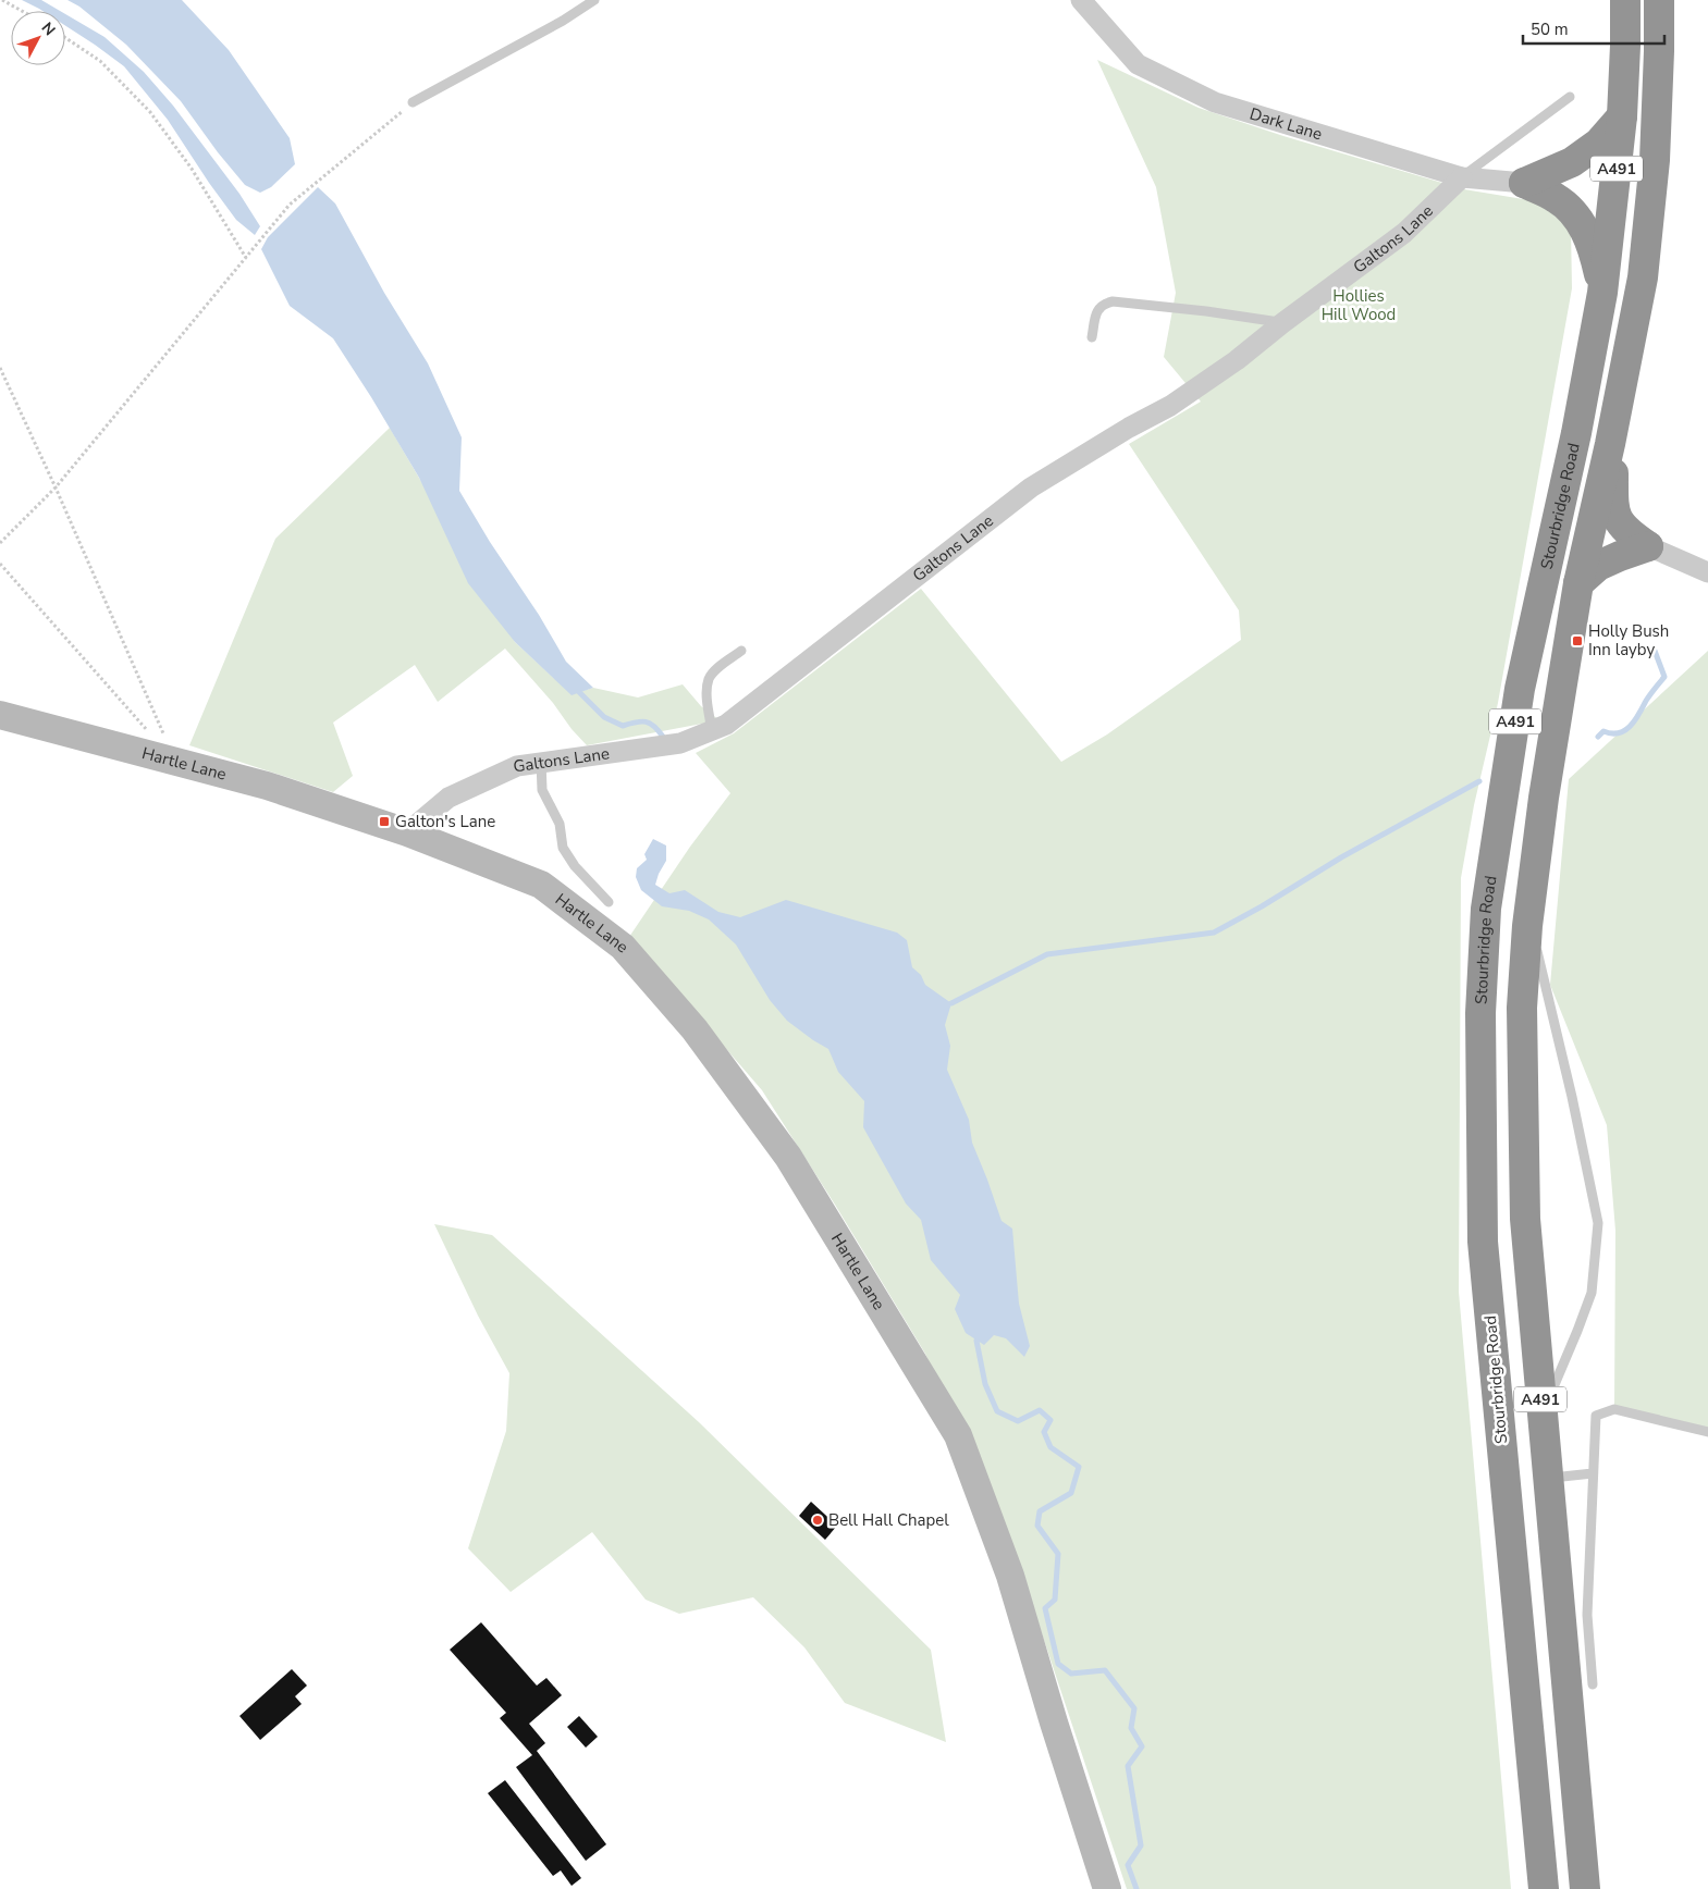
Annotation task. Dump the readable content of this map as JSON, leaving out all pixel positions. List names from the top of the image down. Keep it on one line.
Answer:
{"streets":{"highway":["A491","Stourbridge Road"],"main road":["Hartle Lane"],"street":["Dark Lane","Galtons Lane"]},"crossings":[["Dark Lane","Galtons Lane"],["Galtons Lane","Hartle Lane"]],"parks":["Hollies Hill Wood"],"places":{"transit":["Holly Bush Inn layby","Galton's Lane"],"other":["Bell Hall Chapel"]},"scale_bar":"50 m","north":"top right"}
